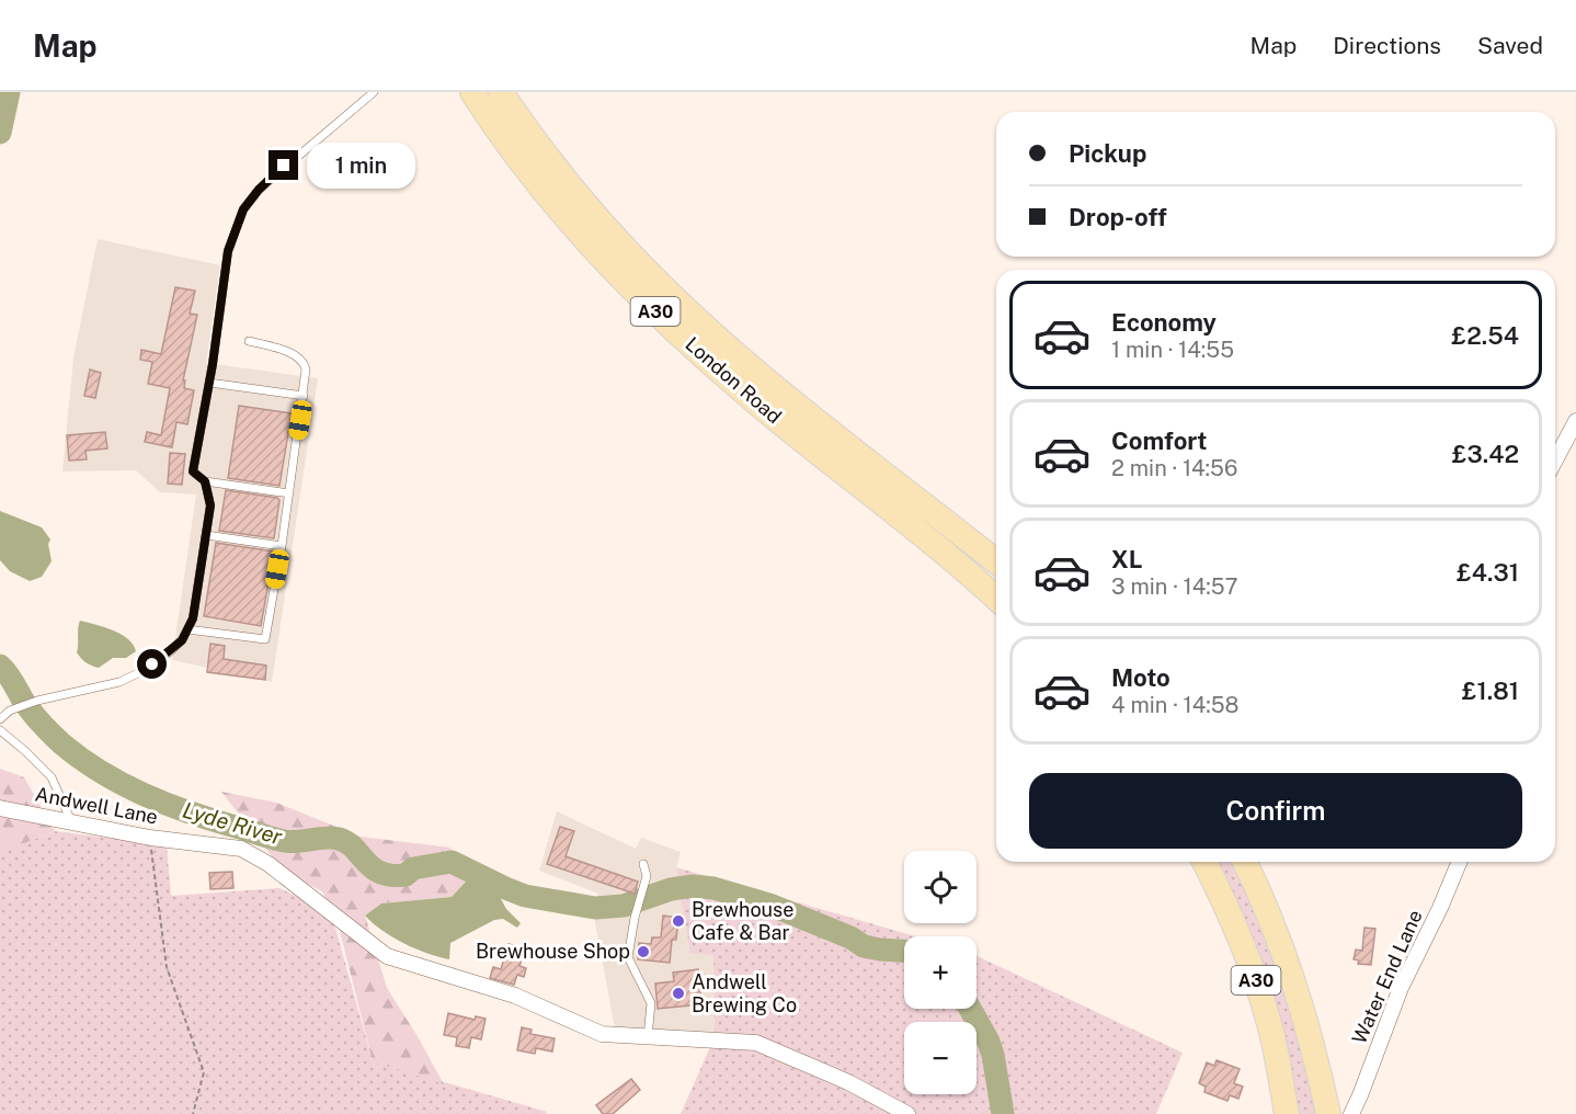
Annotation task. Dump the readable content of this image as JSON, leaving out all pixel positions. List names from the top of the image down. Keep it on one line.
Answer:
{"streets":{"main road":["A30","London Road"],"street":["Andwell Lane","Water End Lane"]},"water":["Lyde River"],"places":["Brewhouse Cafe & Bar","Brewhouse Shop","Andwell Brewing Co"],"page":{"header":"Map","nav":["Map","Directions","Saved"],"banner":["Pickup","Drop-off"],"bubble":"1 min","list":[{"name":"Economy","note":"1 min · 14:55","value":"£2.54"},{"name":"Comfort","note":"2 min · 14:56","value":"£3.42"},{"name":"XL","note":"3 min · 14:57","value":"£4.31"},{"name":"Moto","note":"4 min · 14:58","value":"£1.81"}],"buttons":"Confirm","map_buttons":["+","−"]}}
